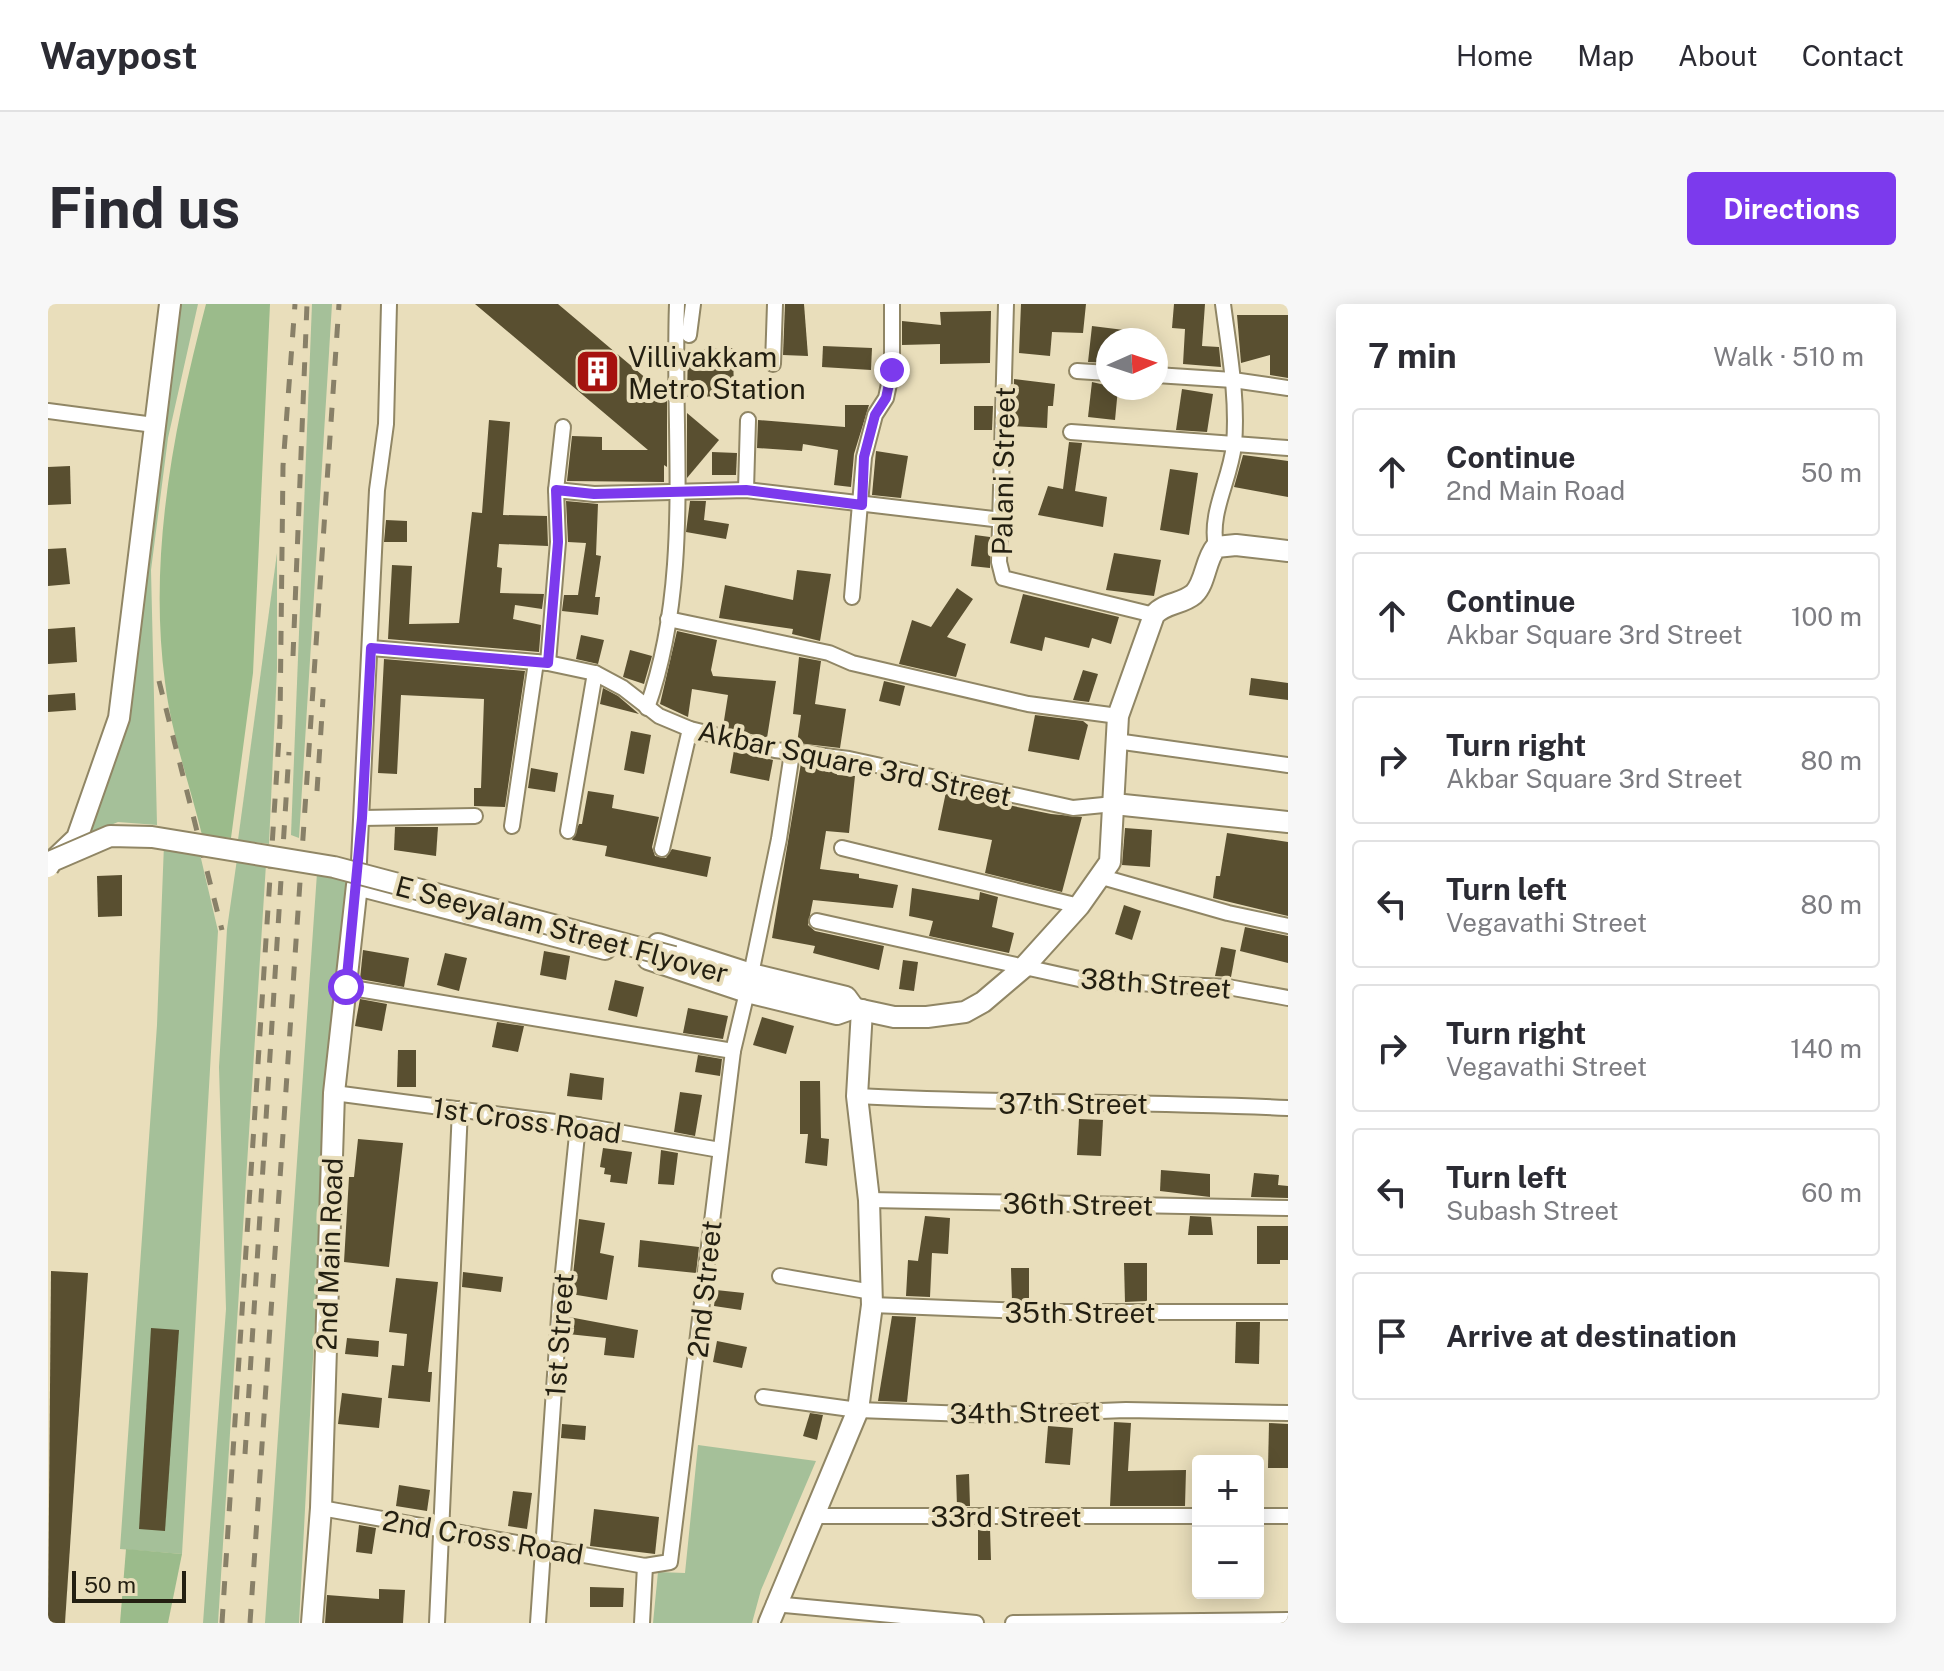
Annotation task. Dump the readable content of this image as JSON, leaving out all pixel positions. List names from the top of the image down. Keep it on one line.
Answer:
{"streets":{"street":["Palani Street","Akbar Square 3rd Street","E Seeyalam Street Flyover","38th Street","37th Street","1st Cross Road","36th Street","2nd Main Road","2nd Street","35th Street","1st Street","34th Street","33rd Street","2nd Cross Road"]},"crossings":[["1st Cross Road","2nd Main Road"],["1st Cross Road","2nd Street"],["1st Cross Road","1st Street"],["2nd Main Road","2nd Cross Road"],["2nd Street","2nd Cross Road"],["1st Street","2nd Cross Road"]],"places":{"building":["Villivakkam Metro Station"]},"scale_bar":"50 m","north":"right","page":{"header":"Waypost","nav":["Home","Map","About","Contact"],"buttons":"Directions","title":"Find us","heading":["7 min","Walk · 510 m"],"list":[["Continue","2nd Main Road","50 m"],["Continue","Akbar Square 3rd Street","100 m"],["Turn right","Akbar Square 3rd Street","80 m"],["Turn left","Vegavathi Street","80 m"],["Turn right","Vegavathi Street","140 m"],["Turn left","Subash Street","60 m"],"Arrive at destination"],"map_buttons":["+","−"],"scale":"50 m"}}
